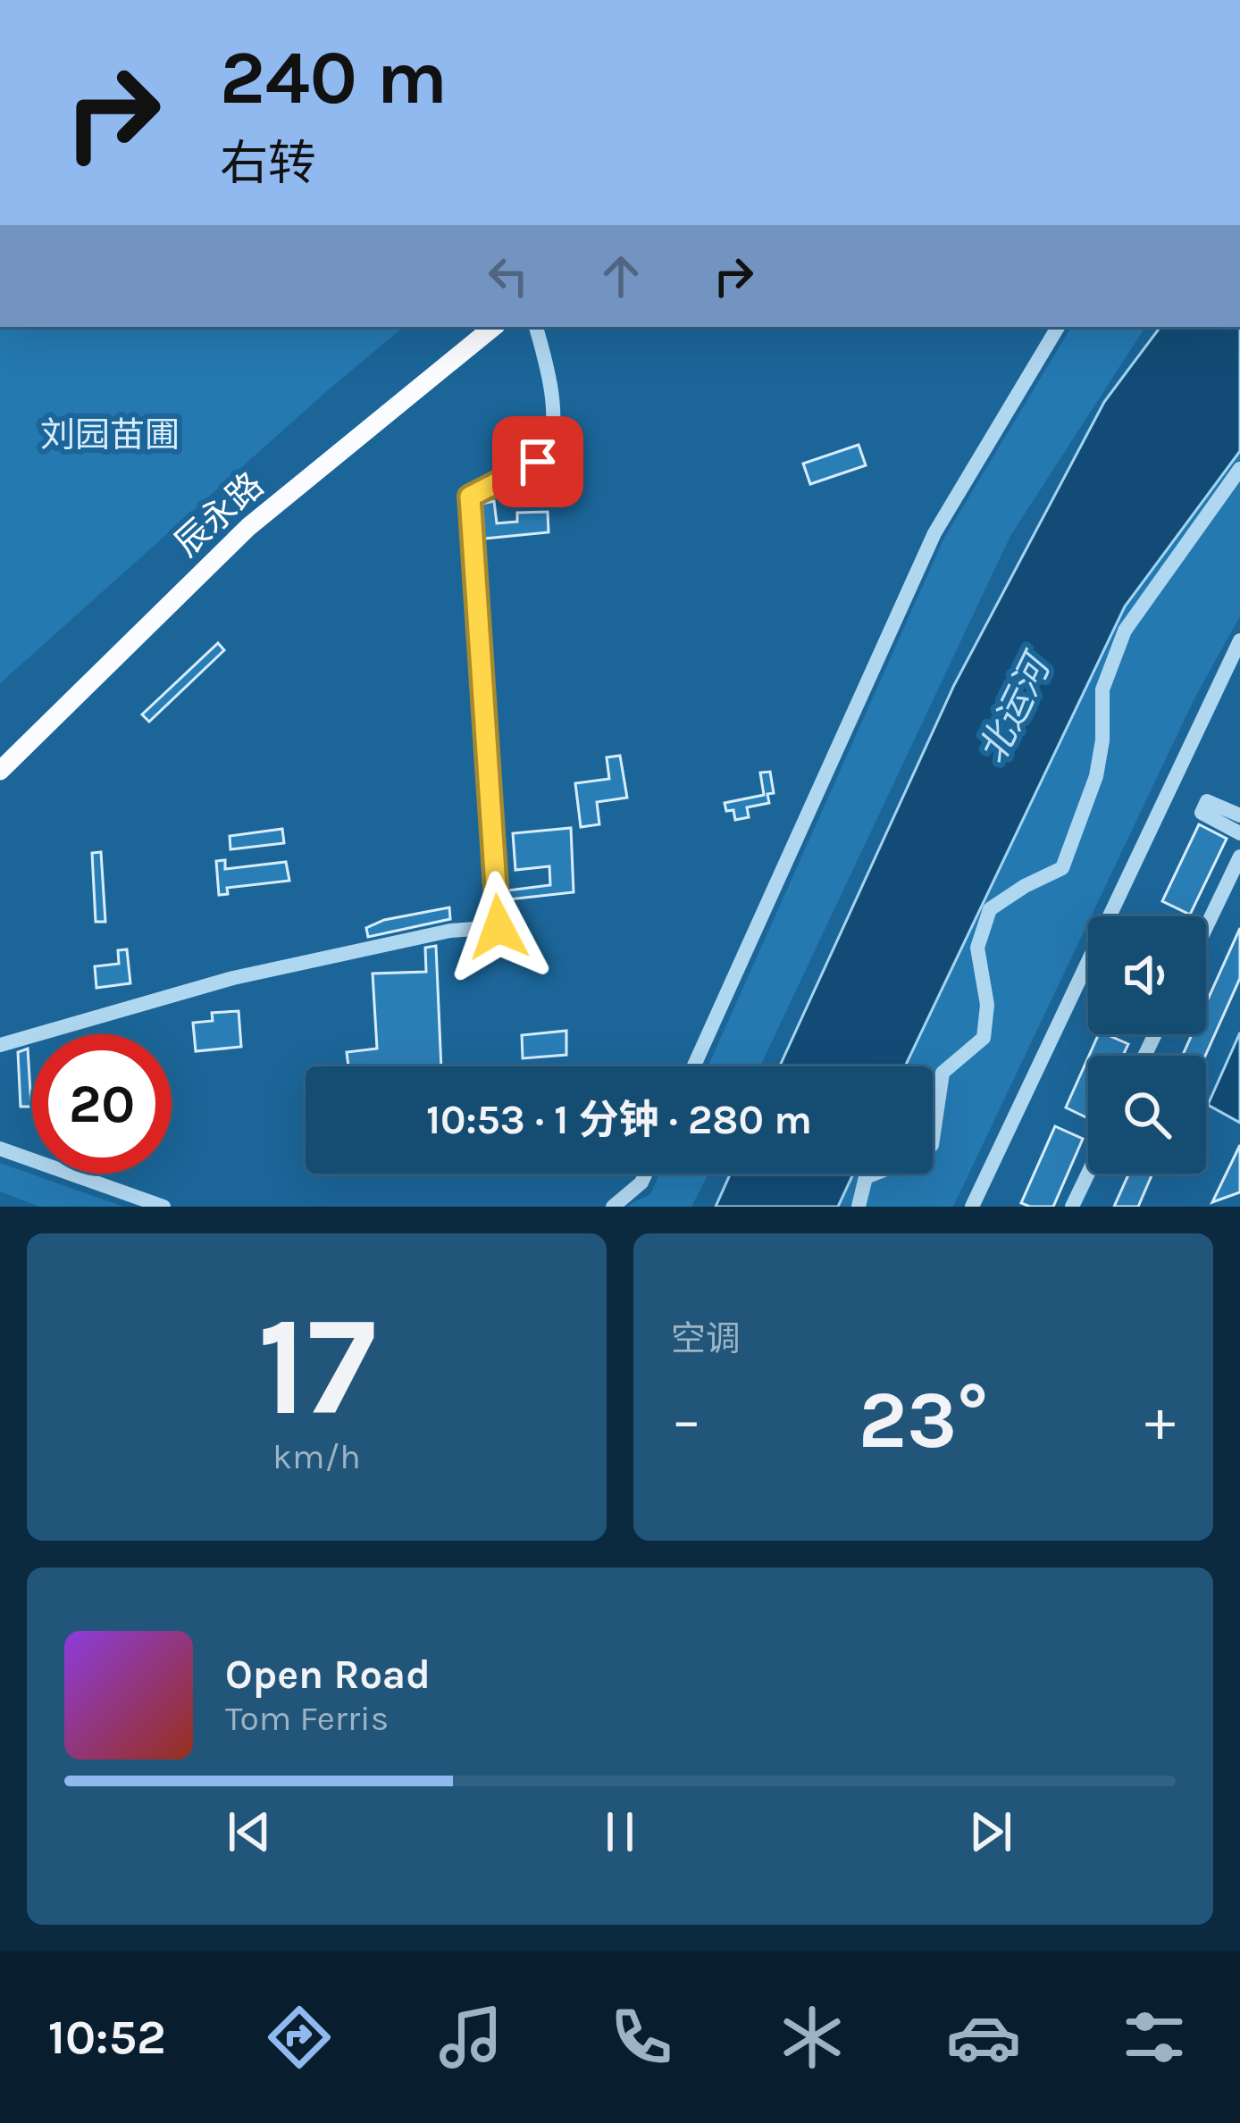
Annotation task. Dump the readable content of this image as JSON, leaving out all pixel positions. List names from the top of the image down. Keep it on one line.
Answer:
{"streets":{"main road":["辰永路"]},"water":["北运河"],"parks":["刘园苗圃"],"page":{"turn":["240 m","右转"],"limit":"20","trip":"10:53 · 1 分钟 · 280 m","tile":[["17","km/h"],"空调"],"heat":["−","23°","+"],"song":["Open Road","Tom Ferris"],"tabs":"10:52"}}
